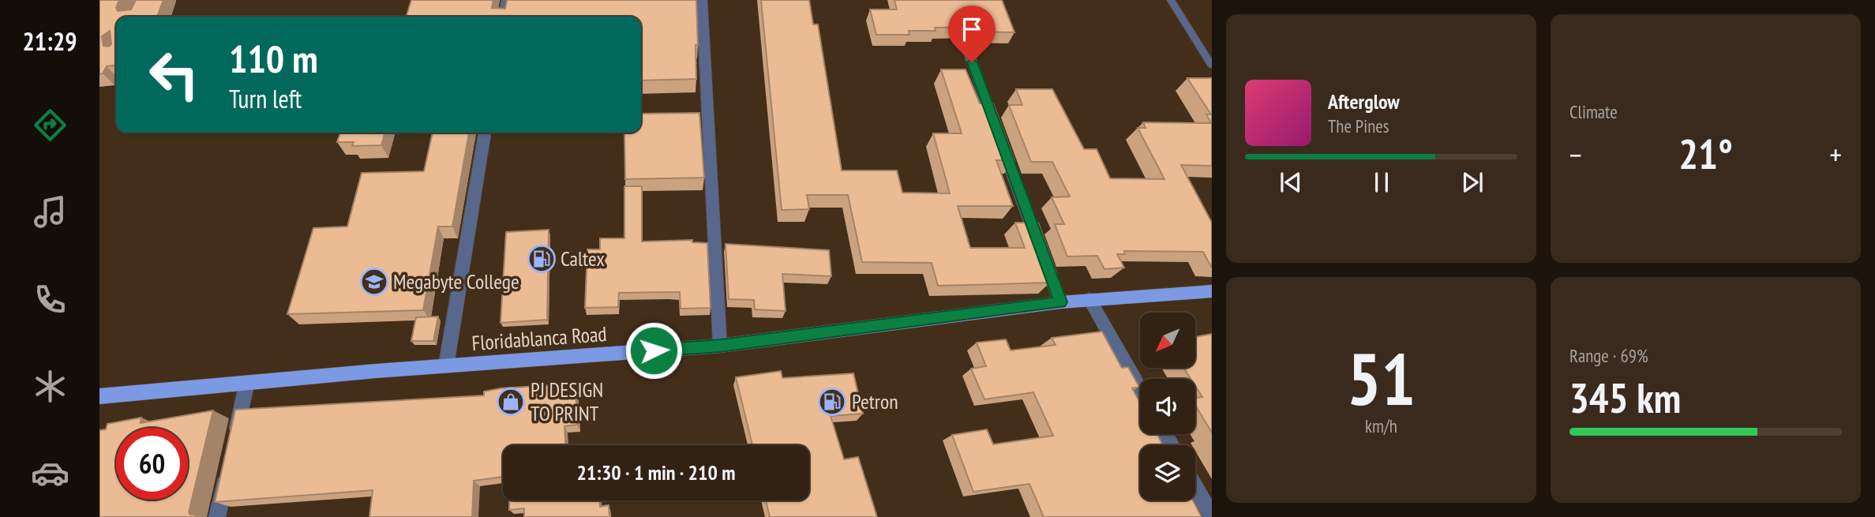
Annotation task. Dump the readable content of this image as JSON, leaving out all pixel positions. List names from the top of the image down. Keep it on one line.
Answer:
{"streets":{"main road":["Floridablanca Road"]},"places":{"fuel station":["Caltex","Petron"],"school or university":["Megabyte College"],"shop":["PJ DESIGN TO PRINT"]},"north":"bottom left","page":{"tabs":"21:29","tile":["Climate",["51","km/h"],["Range · 69%","345 km"]],"turn":["110 m","Turn left"],"song":["Afterglow","The Pines"],"heat":["−","21°","+"],"limit":"60","trip":"21:30 · 1 min · 210 m"}}
